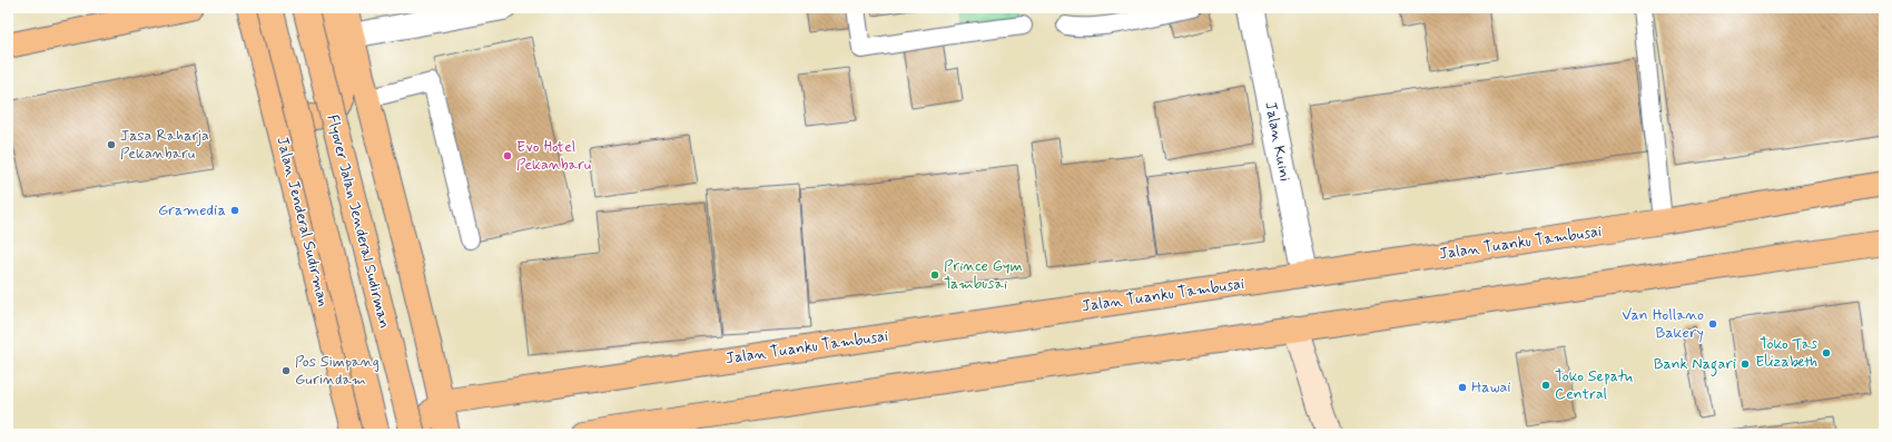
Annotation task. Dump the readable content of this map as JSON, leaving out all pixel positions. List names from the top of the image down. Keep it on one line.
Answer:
{"streets":{"main road":["Jalan Jenderal Sudirman","Flyover Jalan Jenderal Sudirman","Jalan Tuanku Tambusai"],"street":["Jalan Kuini"]},"crossings":[["Jalan Kuini","Jalan Tuanku Tambusai"]],"places":["Jasa Raharja Pekanbaru","Evo Hotel Pekanbaru","Gramedia","Prince Gym Tambusai","Van Hollano Bakery","Toko Tas Elizabeth","Bank Nagari","Pos Simpang Gurindam","Toko Sepatu Central","Hawai"]}
